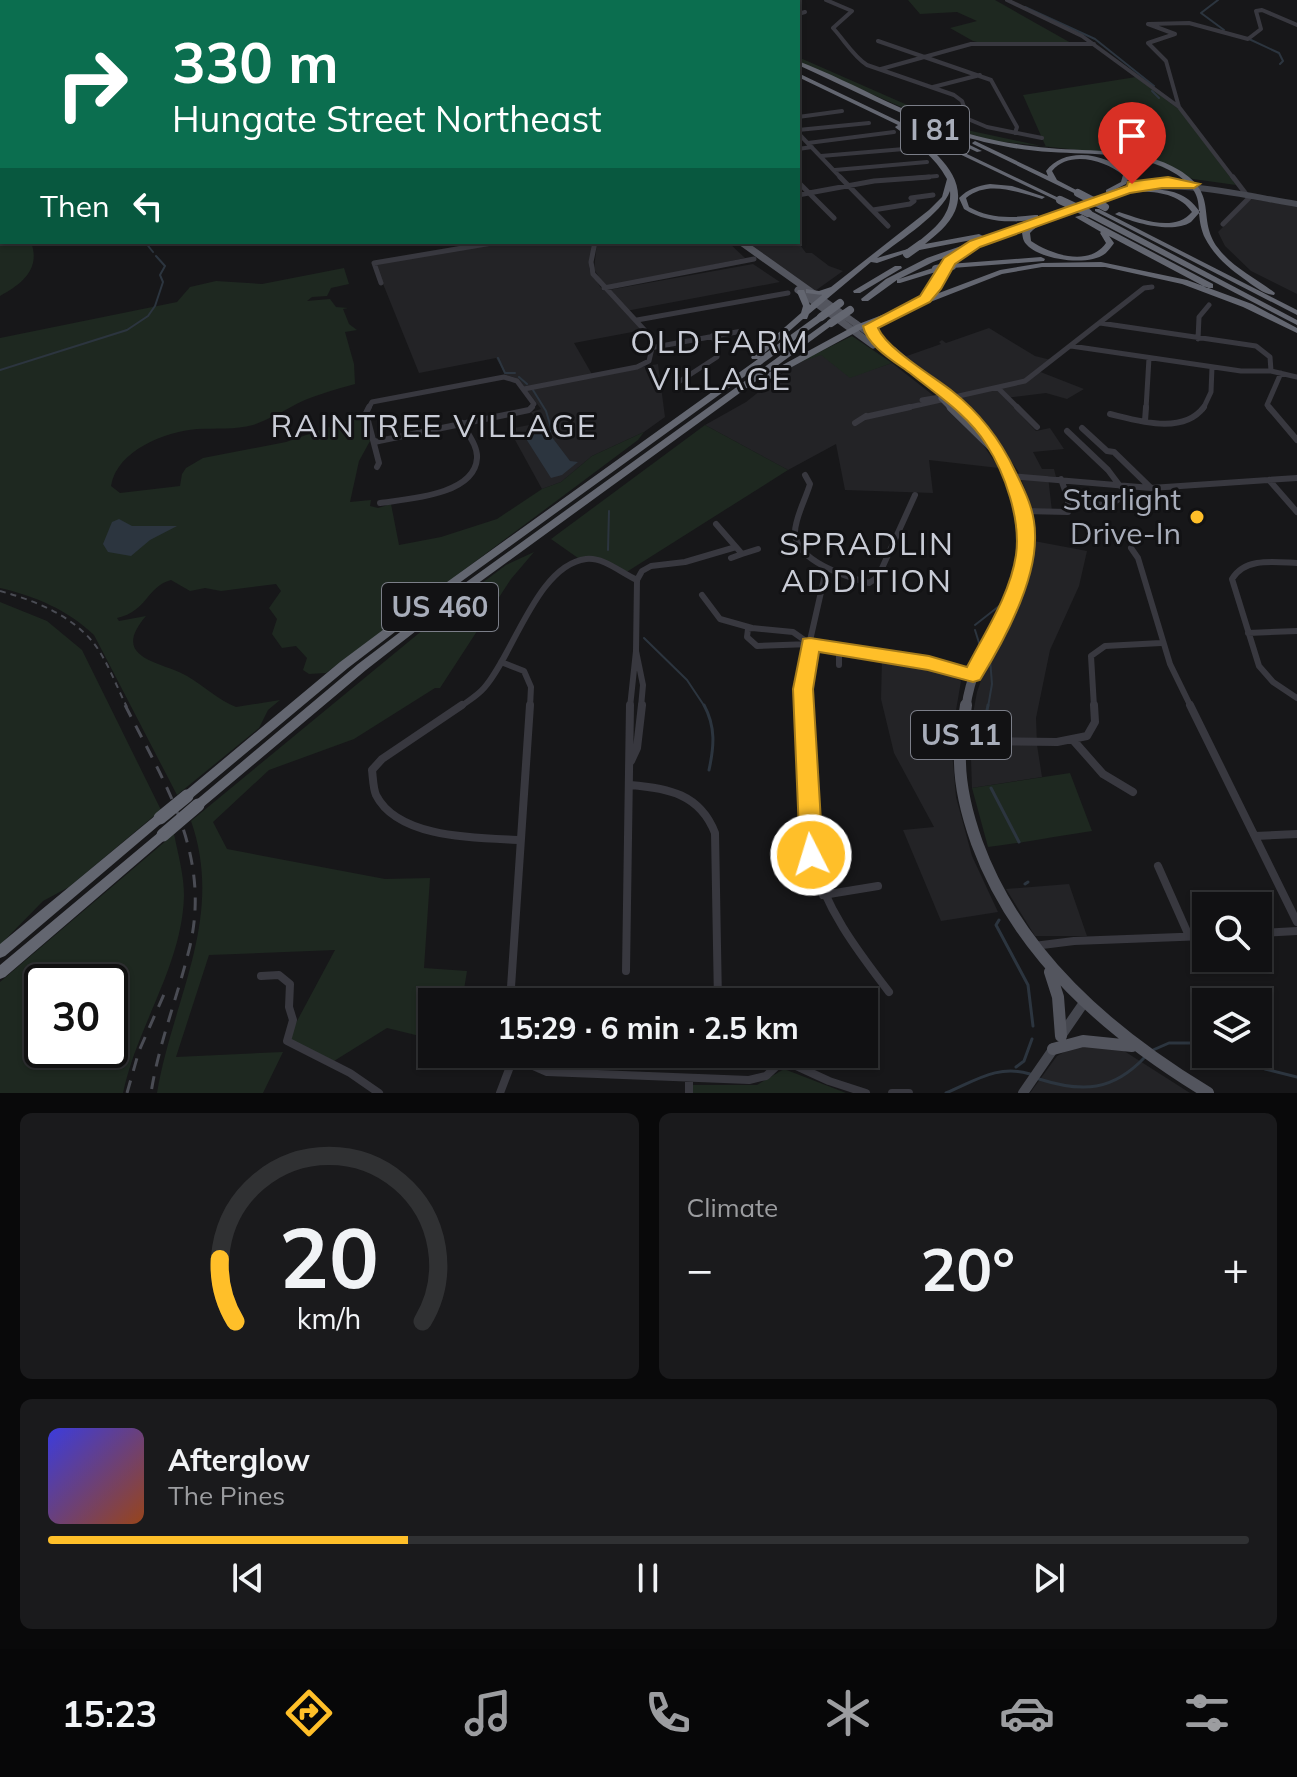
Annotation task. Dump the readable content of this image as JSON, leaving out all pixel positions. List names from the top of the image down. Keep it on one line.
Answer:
{"streets":{"highway":["I 81","US 460"],"main road":["US 11"]},"crossings":[["I 81","US 460"]],"districts":["OLD FARM VILLAGE","RAINTREE VILLAGE","SPRADLIN ADDITION"],"places":["Starlight Drive-In"],"page":{"turn":["330 m","Hungate Street Northeast"],"then":"Then","limit":"30","trip":"15:29 · 6 min · 2.5 km","tile":"Climate","heat":["−","20°","+"],"song":["Afterglow","The Pines"],"tabs":"15:23","gauge":["20","km/h"]}}
